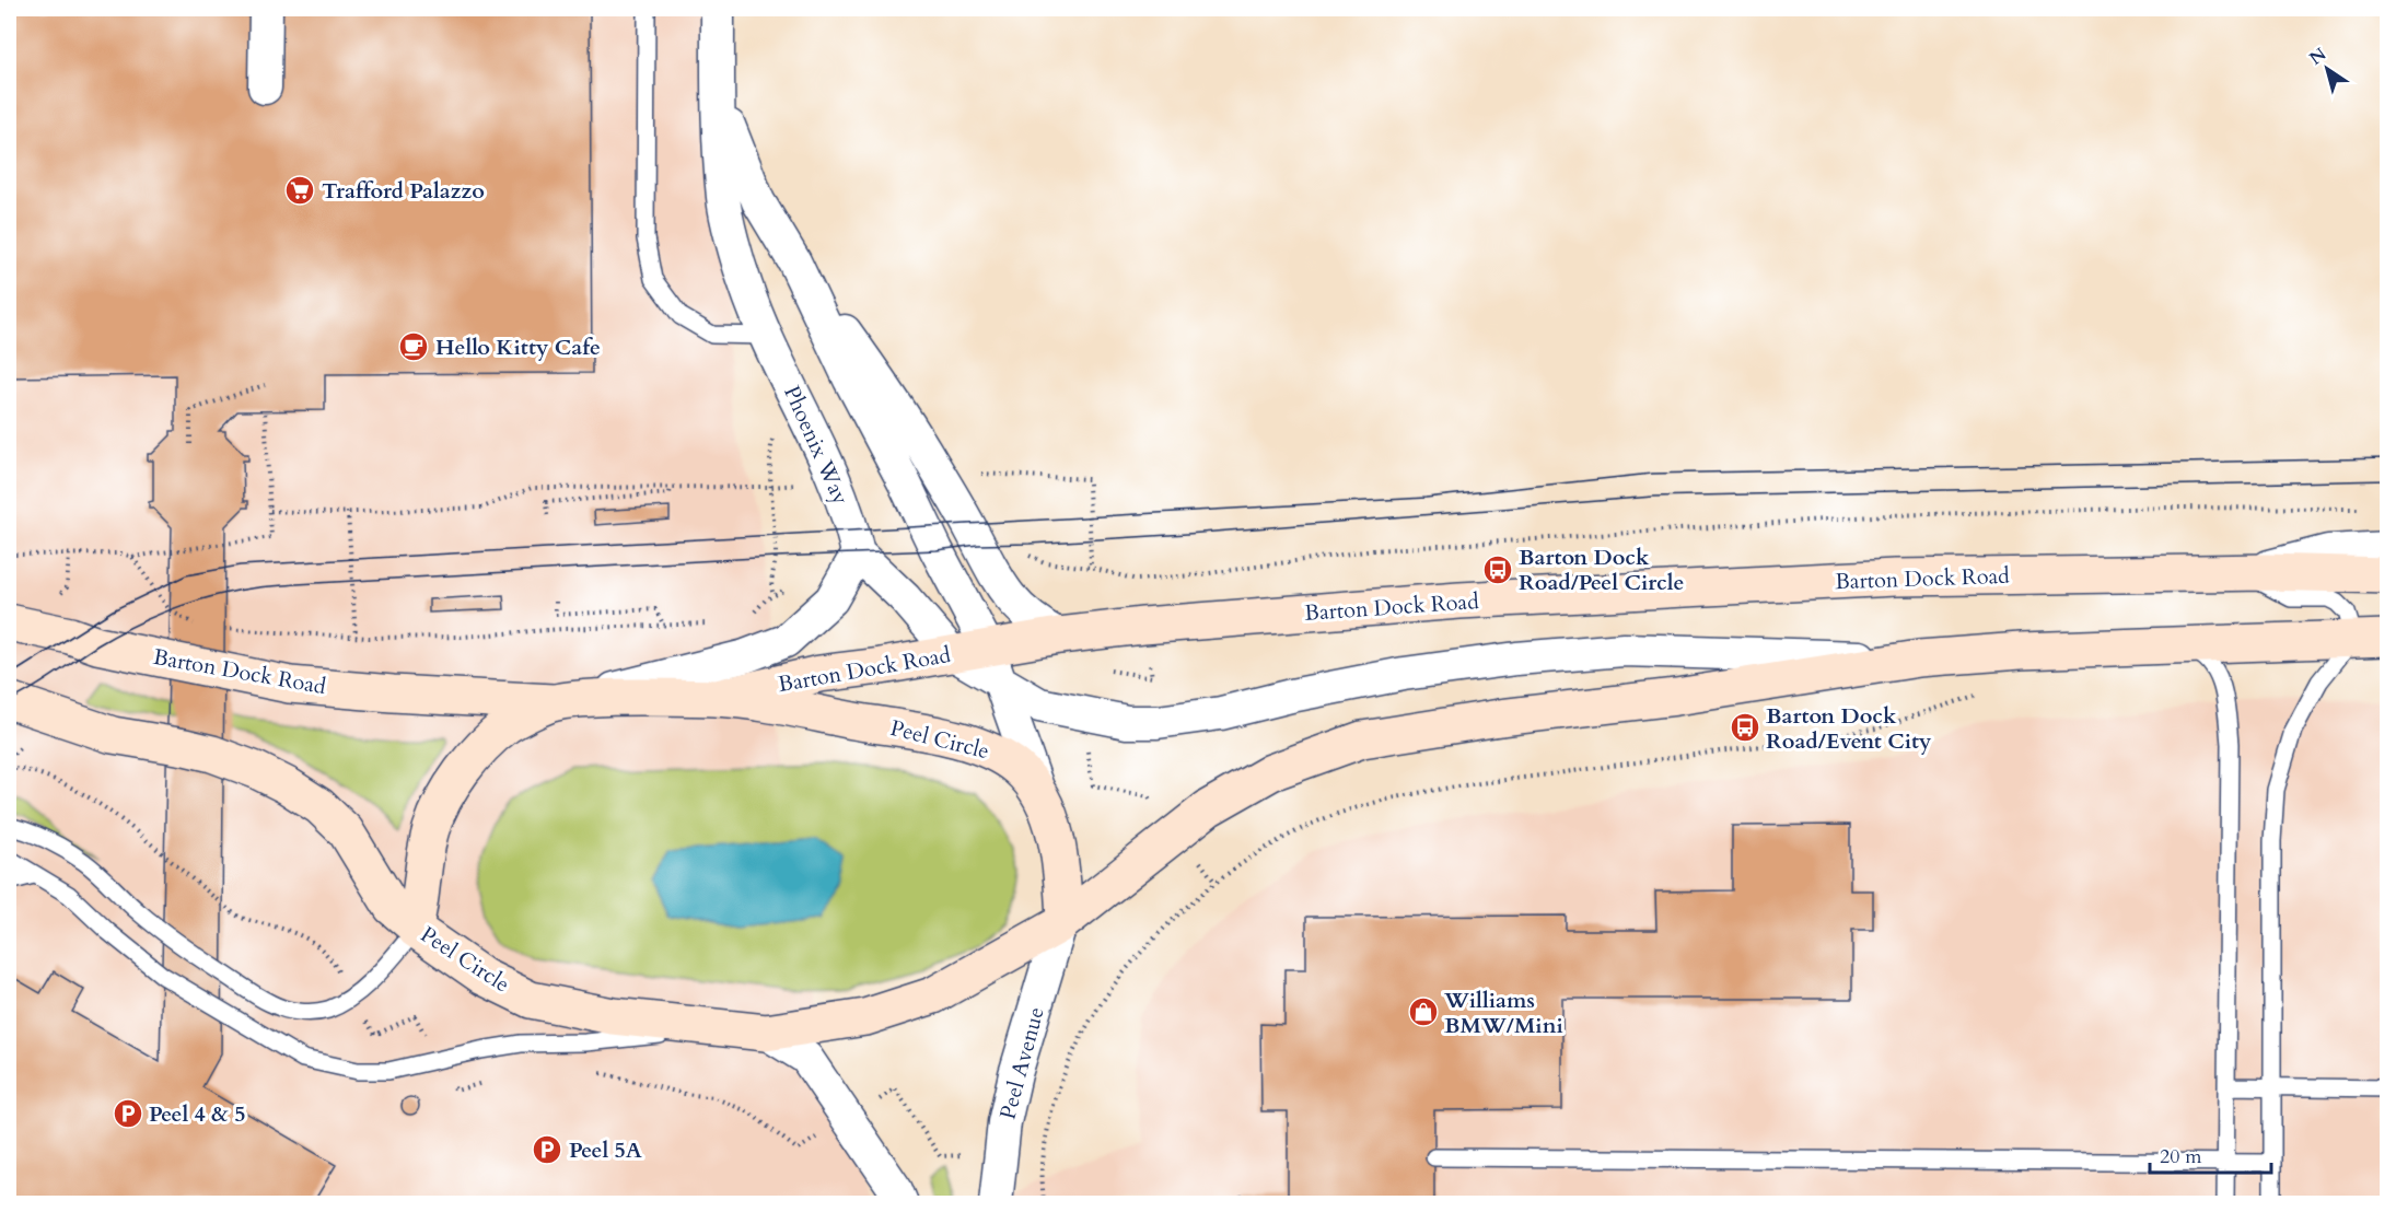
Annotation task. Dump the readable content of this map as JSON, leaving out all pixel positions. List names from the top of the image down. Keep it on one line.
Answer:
{"streets":{"main road":["Barton Dock Road","Peel Circle"],"street":["Phoenix Way","Peel Avenue"]},"crossings":[["Barton Dock Road","Peel Circle"],["Peel Circle","Peel Avenue"]],"places":{"supermarket":["Trafford Palazzo"],"cafe":["Hello Kitty Cafe"],"bus stop":["Barton Dock Road/Peel Circle","Barton Dock Road/Event City"],"shop":["Williams BMW/Mini"],"parking":["Peel 4 & 5","Peel 5A"]},"scale_bar":"20 m","north":"top left"}
